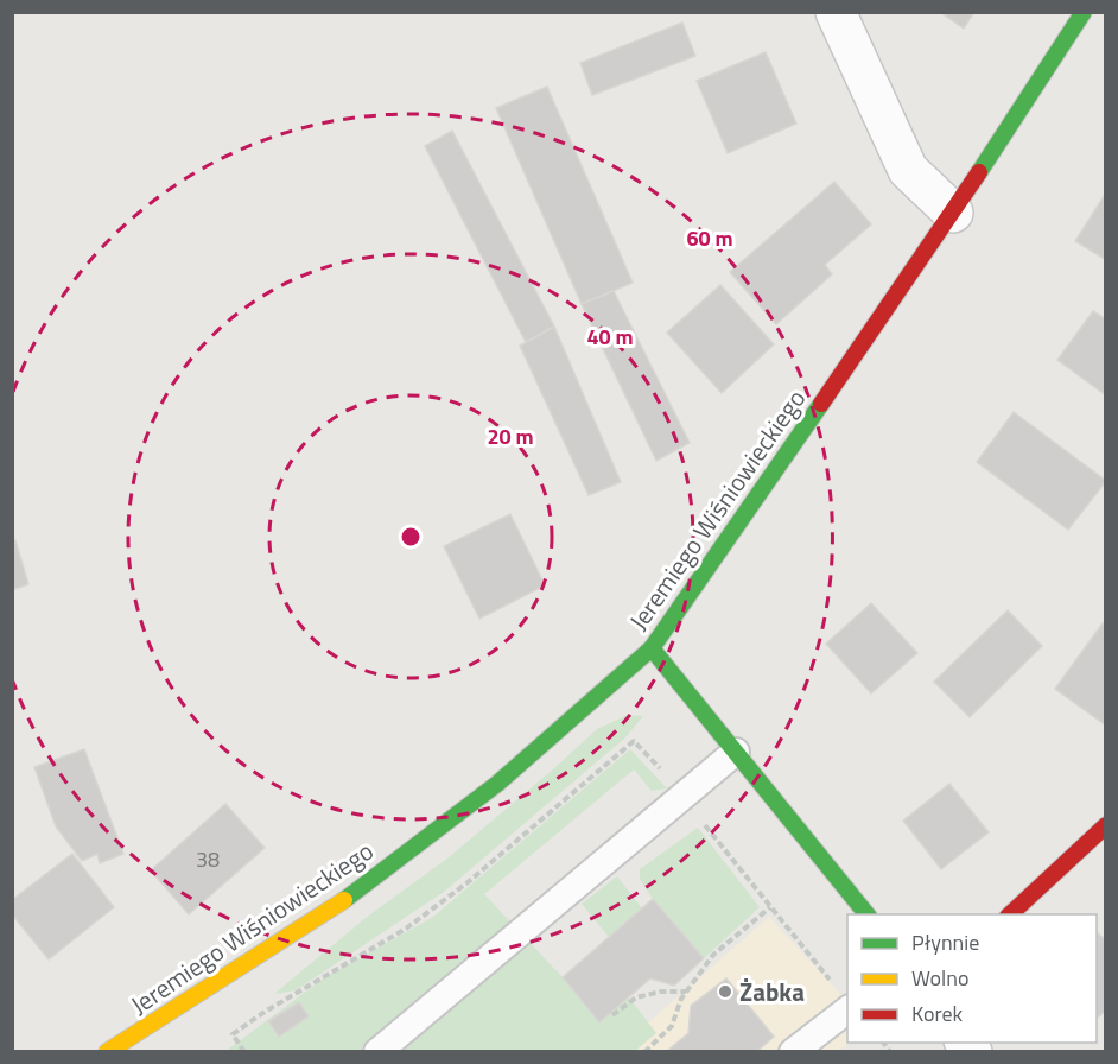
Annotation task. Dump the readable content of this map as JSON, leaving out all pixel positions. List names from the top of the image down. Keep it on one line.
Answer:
{"streets":{"street":["Jeremiego Wiśniowieckiego"]},"places":["Żabka"],"house_numbers":["38"],"legend":["Płynnie","Wolno","Korek"],"rings":["60 m","40 m","20 m"]}
